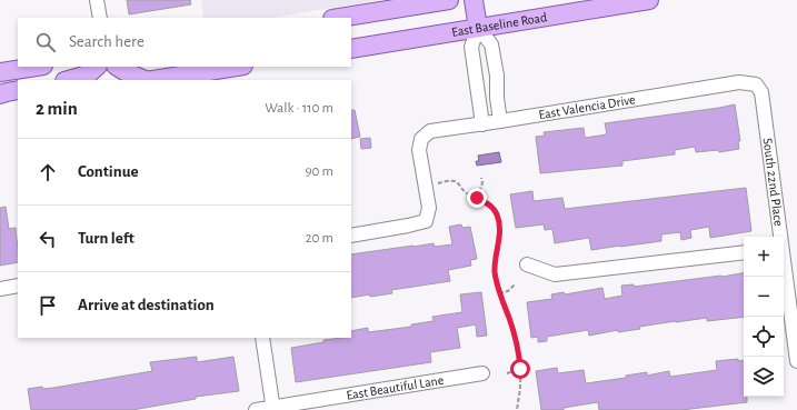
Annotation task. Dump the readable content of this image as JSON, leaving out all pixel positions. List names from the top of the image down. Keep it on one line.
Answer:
{"streets":{"main road":["East Baseline Road"],"street":["East Valencia Drive","South 22nd Place","East Beautiful Lane"]},"crossings":[["East Valencia Drive","South 22nd Place"]],"page":{"search":"Search here","heading":["2 min","Walk · 110 m"],"list":[["Continue","90 m"],["Turn left","20 m"],"Arrive at destination"],"map_buttons":["+","−"]}}
